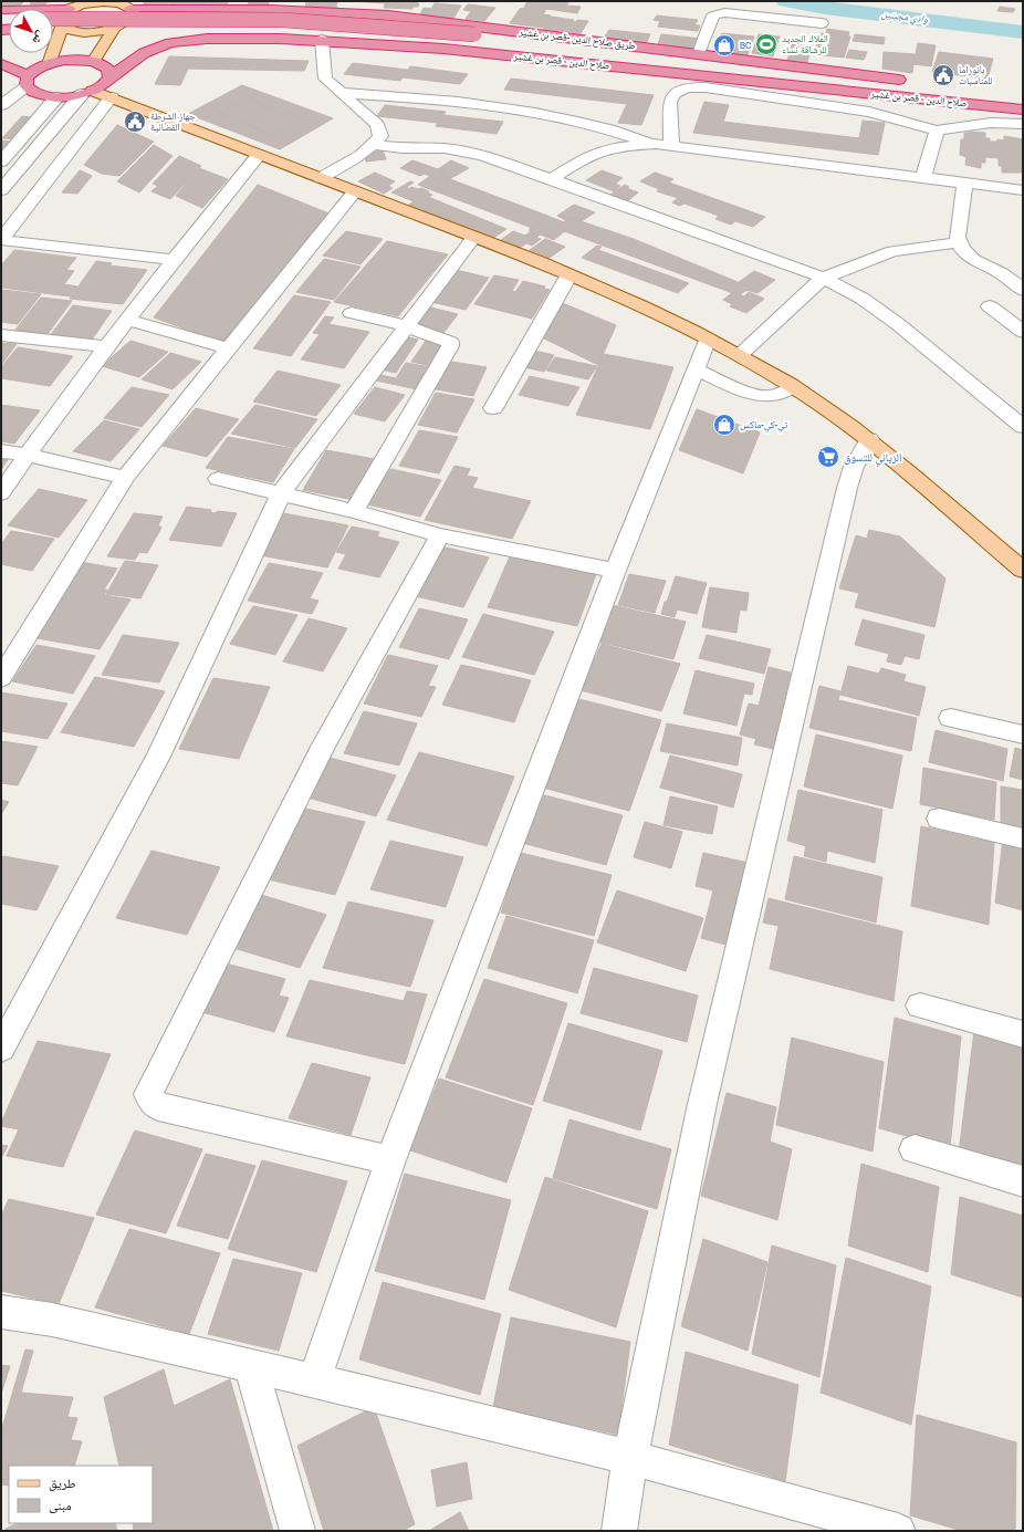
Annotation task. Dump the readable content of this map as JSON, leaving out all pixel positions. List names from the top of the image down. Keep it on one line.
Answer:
{"streets":{"highway":["طريق صلاح الدين -قصر بن غشير","صلاح الدين - قصر بن غشير"]},"water":["وادي مجينين"],"places":{"sports":["الملاك الجديد للرشاقة نساء"],"shop":["BC","تي-كي-ماكس"],"public building":["بانوراما للمناسبات","جهاز الشرطة القضائية"],"supermarket":["الزياني للتسوق"]},"legend":["طريق","مبنى"],"north":"bottom right"}
